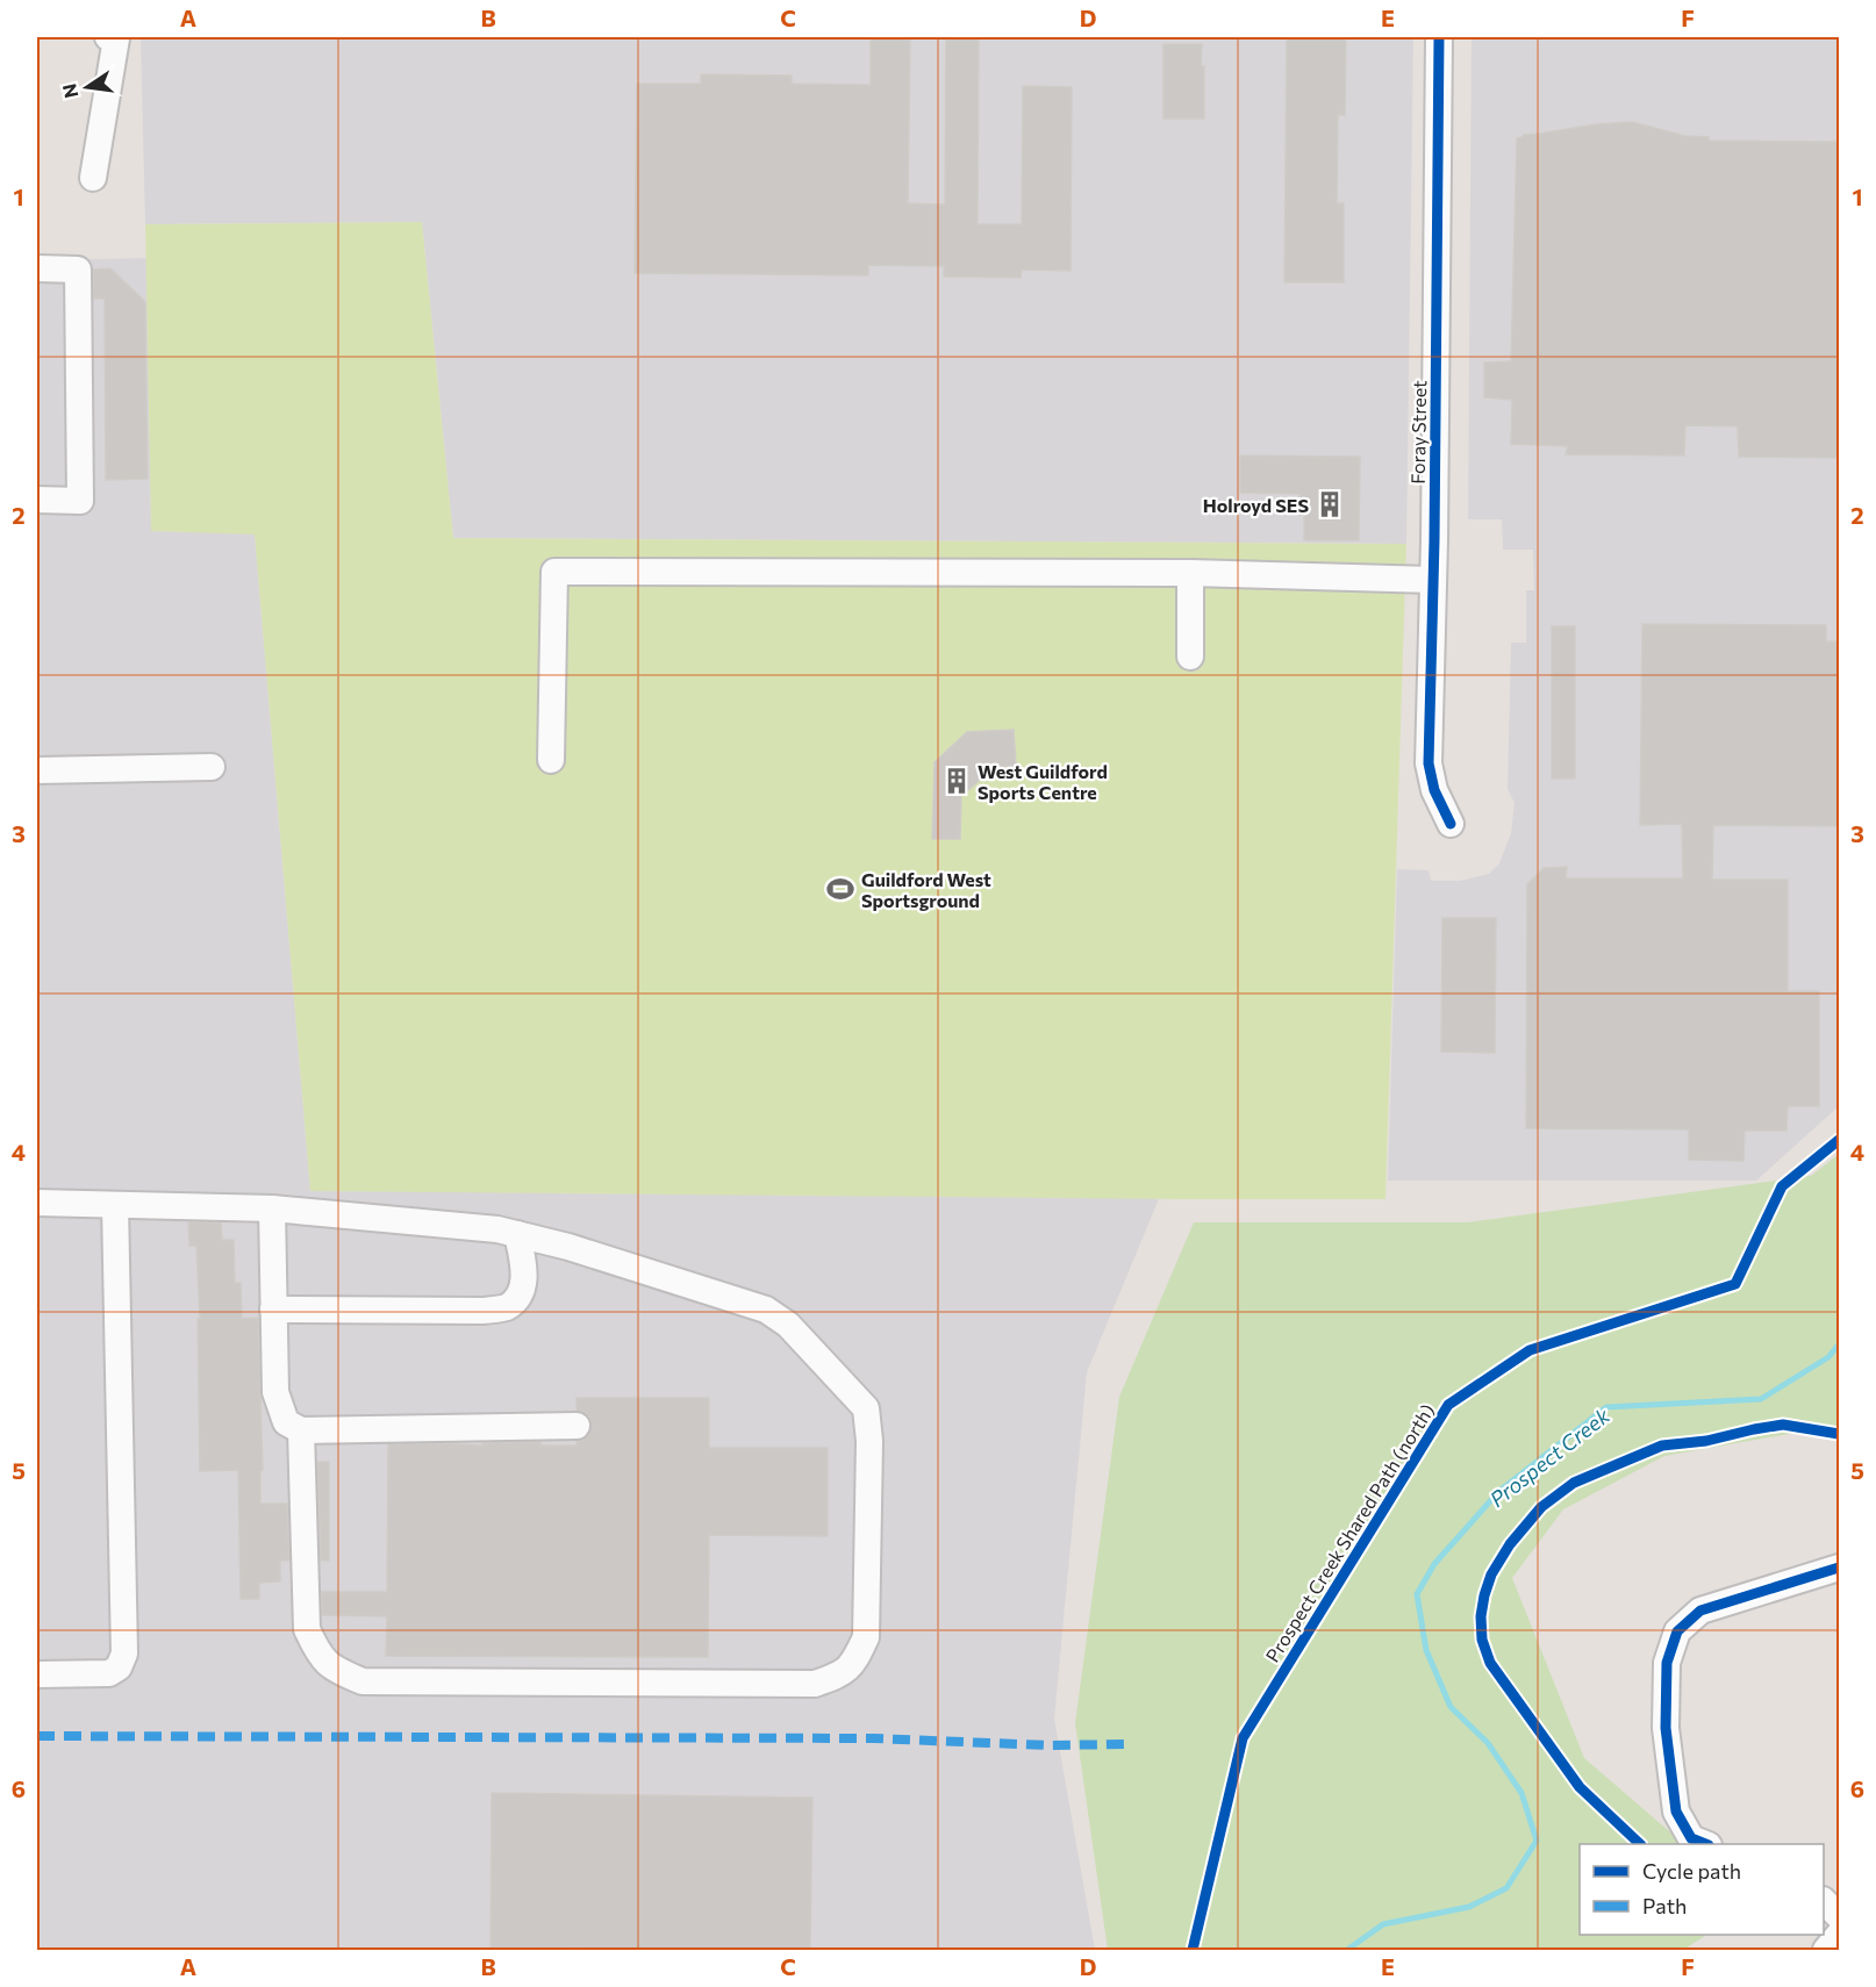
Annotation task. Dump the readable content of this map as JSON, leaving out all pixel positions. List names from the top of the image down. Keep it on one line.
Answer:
{"streets":{"street":["Foray Street"],"cycle path":["Prospect Creek Shared Path (north)"]},"water":["Prospect Creek"],"places":{"building":["Holroyd SES","West Guildford Sports Centre"],"sports":["Guildford West Sportsground"]},"legend":["Cycle path","Path"],"north":"left","grid":{"columns":["A","B","C","D","E","F"],"rows":["1","2","3","4","5","6"]}}
